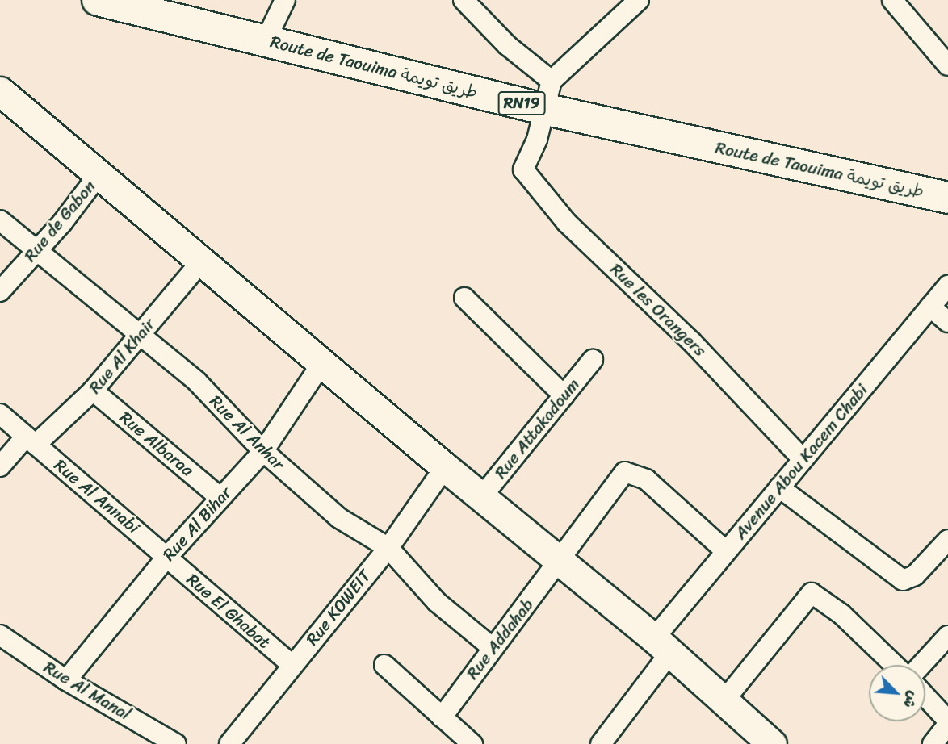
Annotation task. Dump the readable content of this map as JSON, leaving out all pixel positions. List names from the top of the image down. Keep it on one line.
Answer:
{"streets":{"main road":["Route de Taouima طريق تويمة","RN19"],"street":["Rue de Gabon","Rue les Orangers","Rue Al Khair","Rue Attakadoum","Rue Al Anhar","Rue Albaraa","Avenue Abou Kacem Chabi","Rue Al Annabi","Rue Al Bihar","Rue KOWEIT","Rue El Ghabat","Rue Addahab","Rue Al Manal"]},"crossings":[["Route de Taouima طريق تويمة","Rue les Orangers"],["Rue de Gabon","Rue Al Anhar"],["Rue les Orangers","Avenue Abou Kacem Chabi"],["Rue Al Khair","Rue Al Anhar"],["Rue Al Khair","Rue Albaraa"],["Rue Al Khair","Rue Al Annabi"],["Rue Al Anhar","Rue Al Bihar"],["Rue Al Anhar","Rue KOWEIT"],["Rue Al Anhar","Rue Addahab"],["Rue Albaraa","Rue Al Bihar"],["Avenue Abou Kacem Chabi","Rue Addahab"],["Rue Al Annabi","Rue Al Bihar"],["Rue Al Annabi","Rue El Ghabat"],["Rue Al Bihar","Rue El Ghabat"],["Rue Al Bihar","Rue Al Manal"],["Rue KOWEIT","Rue El Ghabat"]],"north":"bottom right"}
